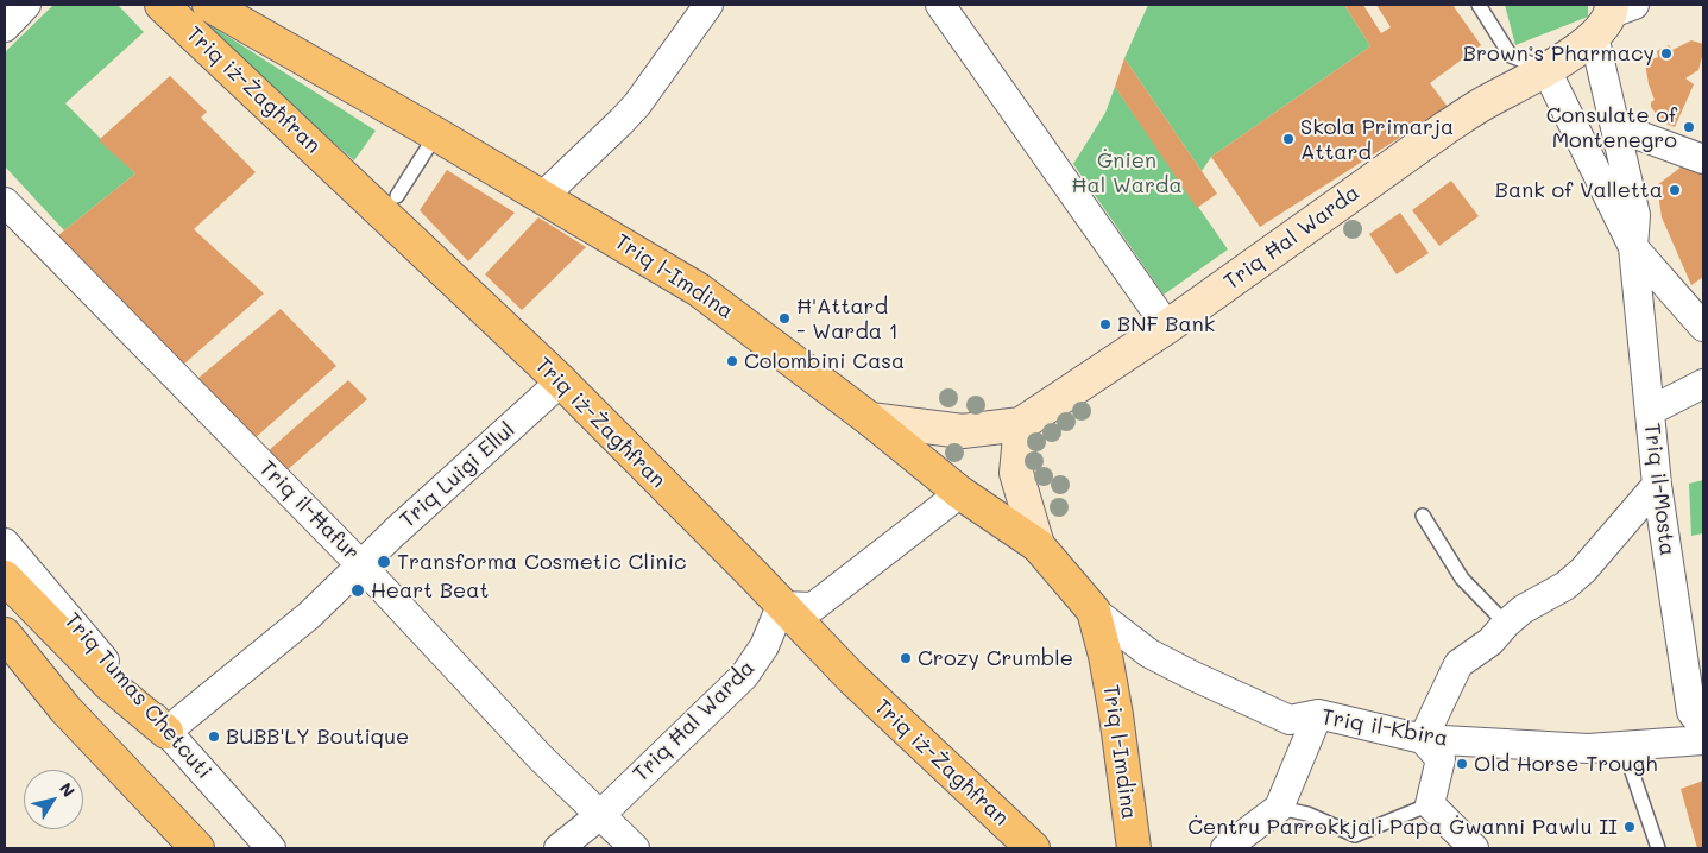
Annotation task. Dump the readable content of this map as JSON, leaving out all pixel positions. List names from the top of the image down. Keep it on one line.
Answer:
{"streets":{"highway":["Triq iż-Żagħfran","Triq l-Imdina"],"street":["Triq Ħal Warda","Triq Luigi Ellul","Triq il-Mosta","Triq il-Ħafur","Triq Tumas Chetcuti","Triq il-Kbira"]},"crossings":[["Triq iż-Żagħfran","Triq Ħal Warda"],["Triq iż-Żagħfran","Triq Luigi Ellul"],["Triq Ħal Warda","Triq l-Imdina"],["Triq Ħal Warda","Triq il-Mosta"],["Triq Ħal Warda","Triq il-Ħafur"],["Triq l-Imdina","Triq il-Kbira"],["Triq Luigi Ellul","Triq il-Ħafur"],["Triq Luigi Ellul","Triq Tumas Chetcuti"]],"parks":["Ġnien Ħal Warda"],"places":["Brown’s Pharmacy","Consulate of Montenegro","Skola Primarja Attard","Bank of Valletta","Ħ'Attard - Warda 1","BNF Bank","Colombini Casa","Transforma Cosmetic Clinic","Heart Beat","Crozy Crumble","BUBB'LY Boutique","Old Horse Trough","Ċentru Parrokkjali Papa Ġwanni Pawlu II"],"north":"top right"}
